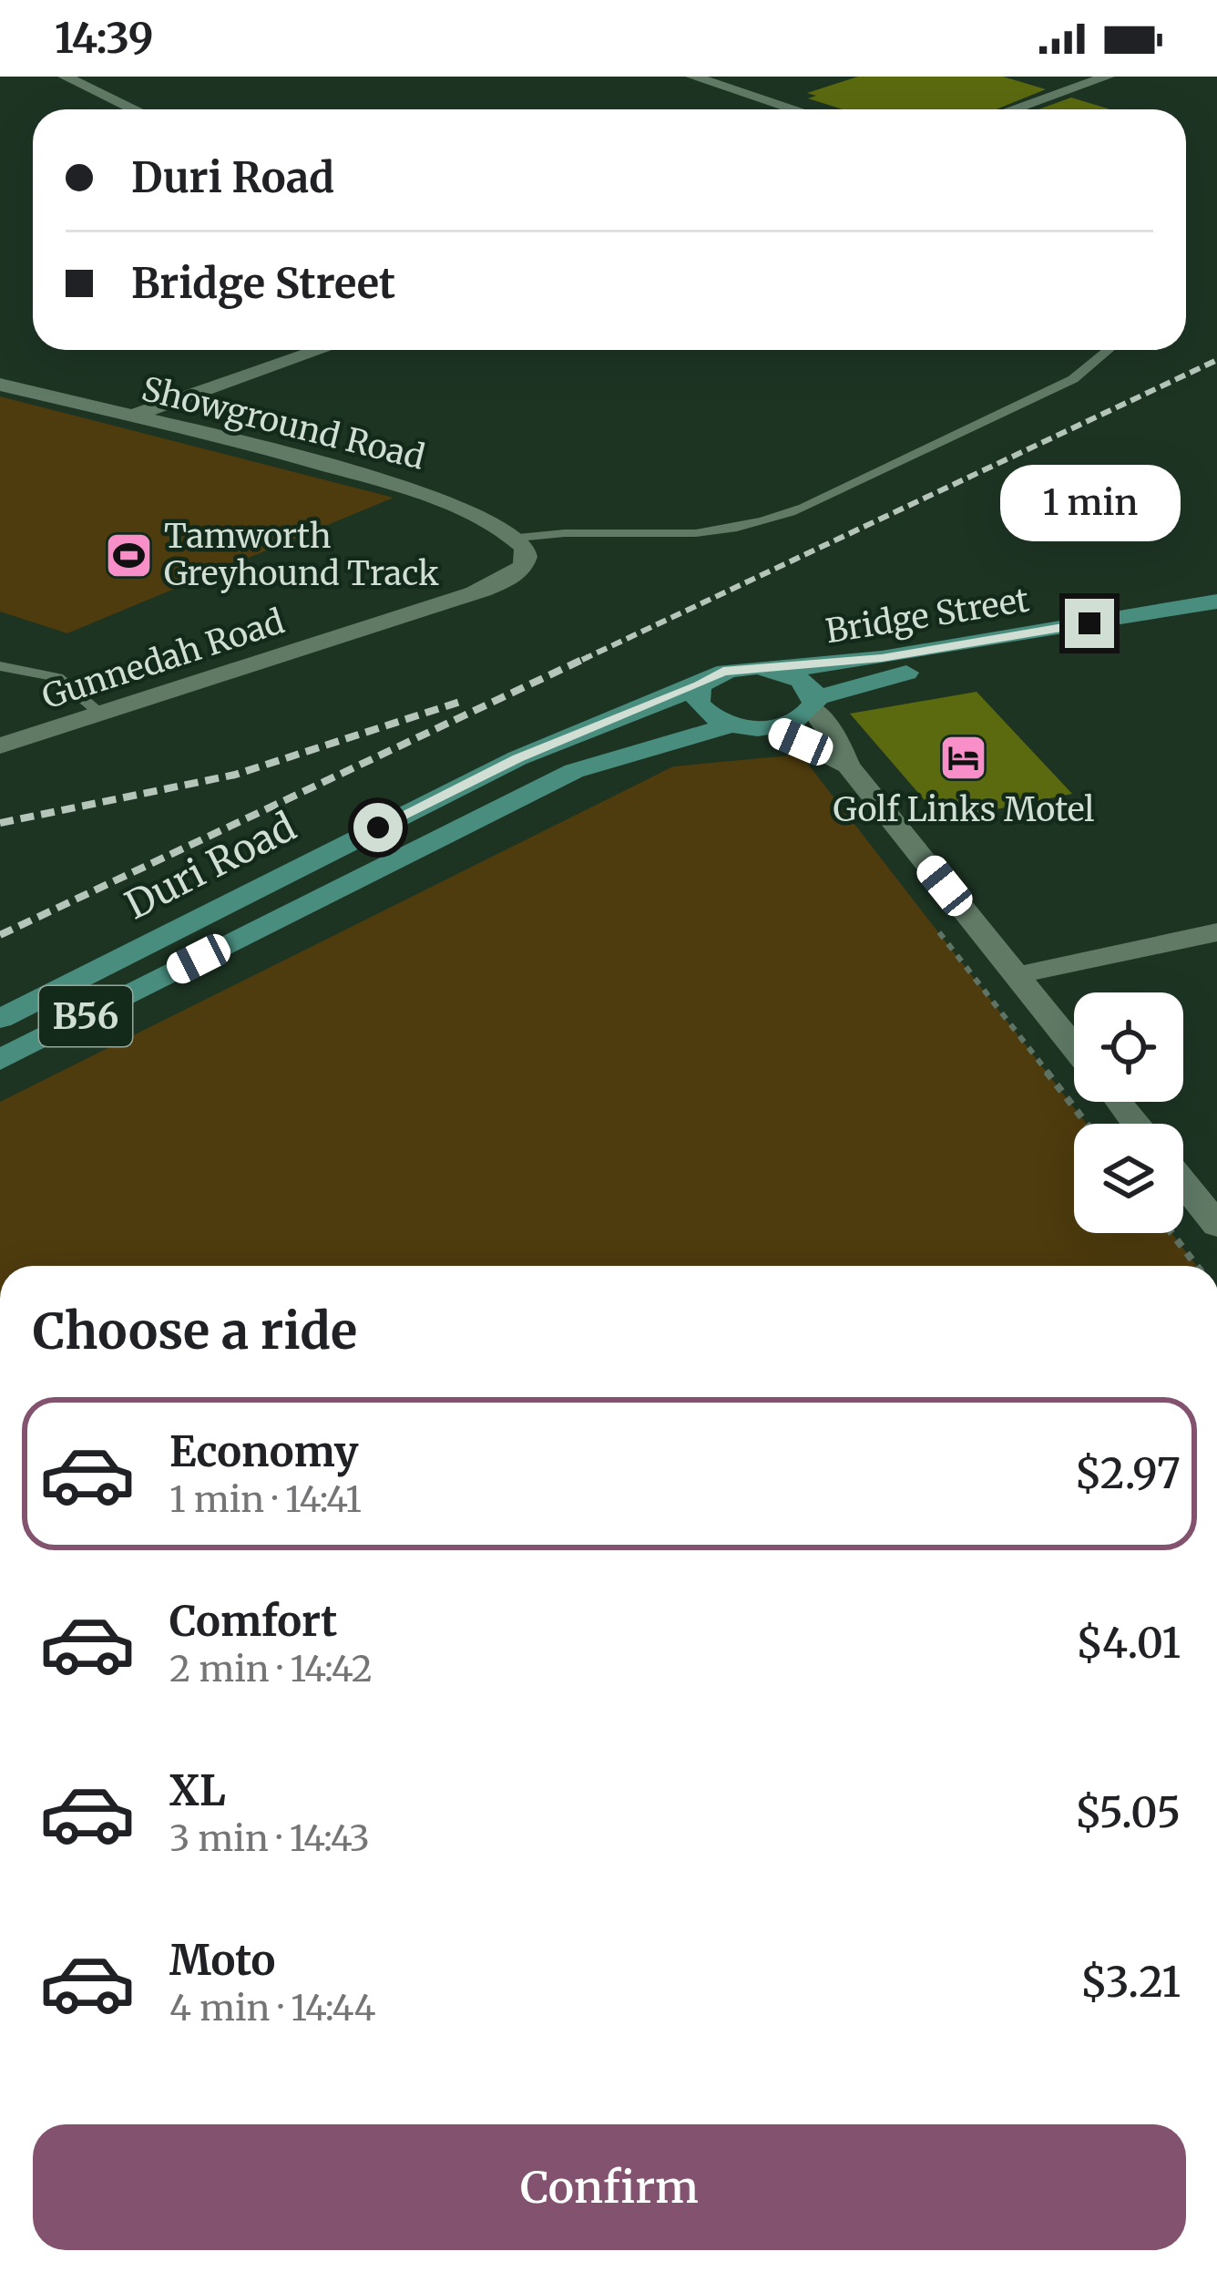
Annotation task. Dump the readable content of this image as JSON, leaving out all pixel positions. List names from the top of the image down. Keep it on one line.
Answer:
{"streets":{"main road":["Bridge Street","Duri Road","B56"],"street":["Showground Road","Gunnedah Road"]},"crossings":[["Showground Road","Gunnedah Road"],["Bridge Street","B56"],["Duri Road","B56"]],"places":{"sports":["Tamworth Greyhound Track"],"hotel":["Golf Links Motel"]},"page":{"status":"14:39","banner":["Duri Road","Bridge Street"],"bubble":"1 min","heading":"Choose a ride","list":[{"name":"Economy","note":"1 min · 14:41","value":"$2.97"},{"name":"Comfort","note":"2 min · 14:42","value":"$4.01"},{"name":"XL","note":"3 min · 14:43","value":"$5.05"},{"name":"Moto","note":"4 min · 14:44","value":"$3.21"}],"buttons":"Confirm"}}
